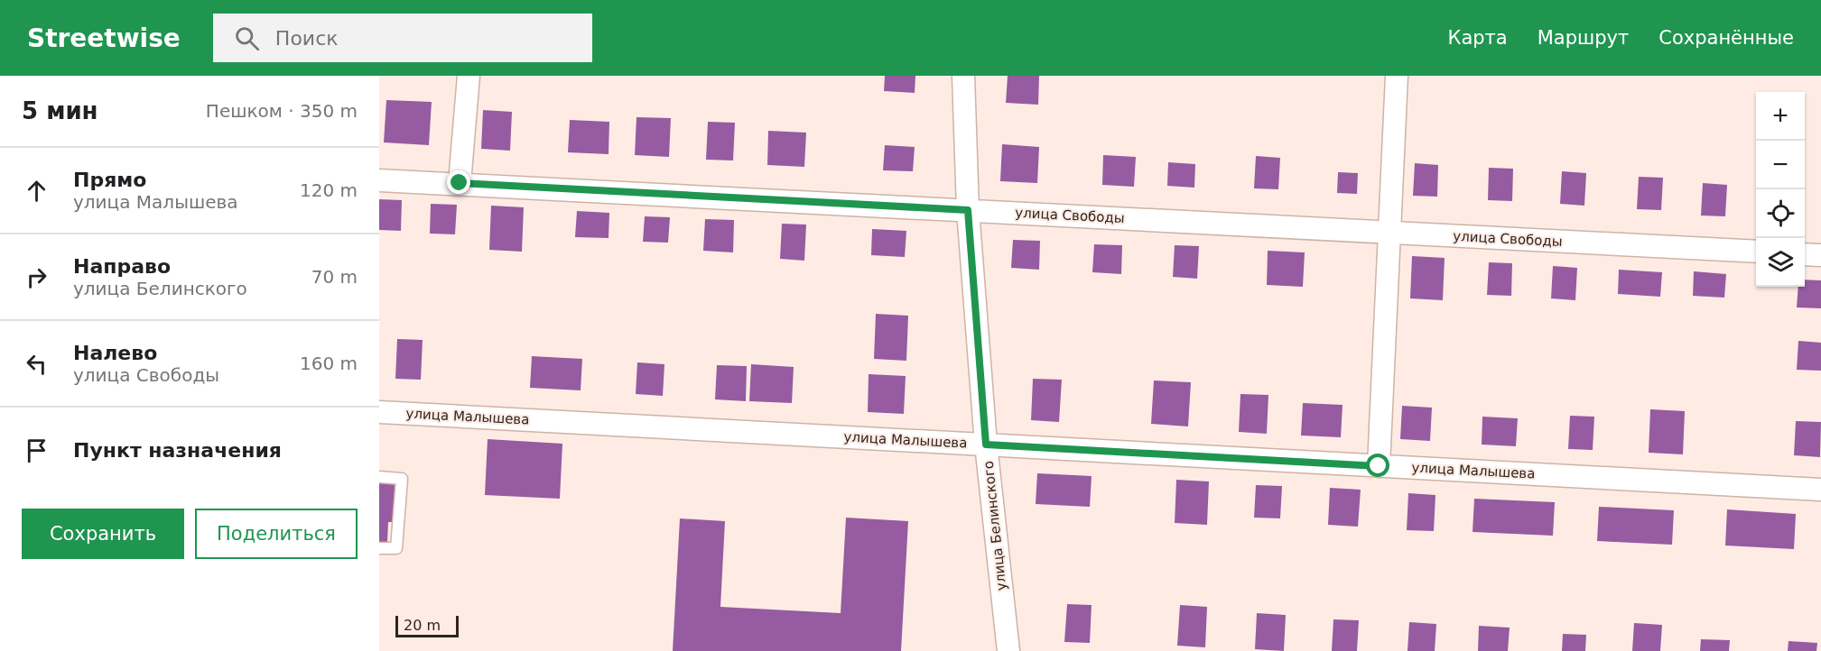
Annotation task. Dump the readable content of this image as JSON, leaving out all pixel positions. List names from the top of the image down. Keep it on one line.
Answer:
{"streets":{"street":["улица Свободы","улица Малышева","улица Белинского"]},"crossings":[["улица Свободы","улица Белинского"],["улица Малышева","улица Белинского"]],"scale_bar":"20 m","page":{"header":"Streetwise","search":"Поиск","nav":["Карта","Маршрут","Сохранённые"],"heading":["5 мин","Пешком · 350 m"],"map_buttons":["+","−"],"list":[["Прямо","улица Малышева","120 m"],["Направо","улица Белинского","70 m"],["Налево","улица Свободы","160 m"],"Пункт назначения"],"buttons":["Сохранить","Поделиться"],"scale":"20 m"}}
